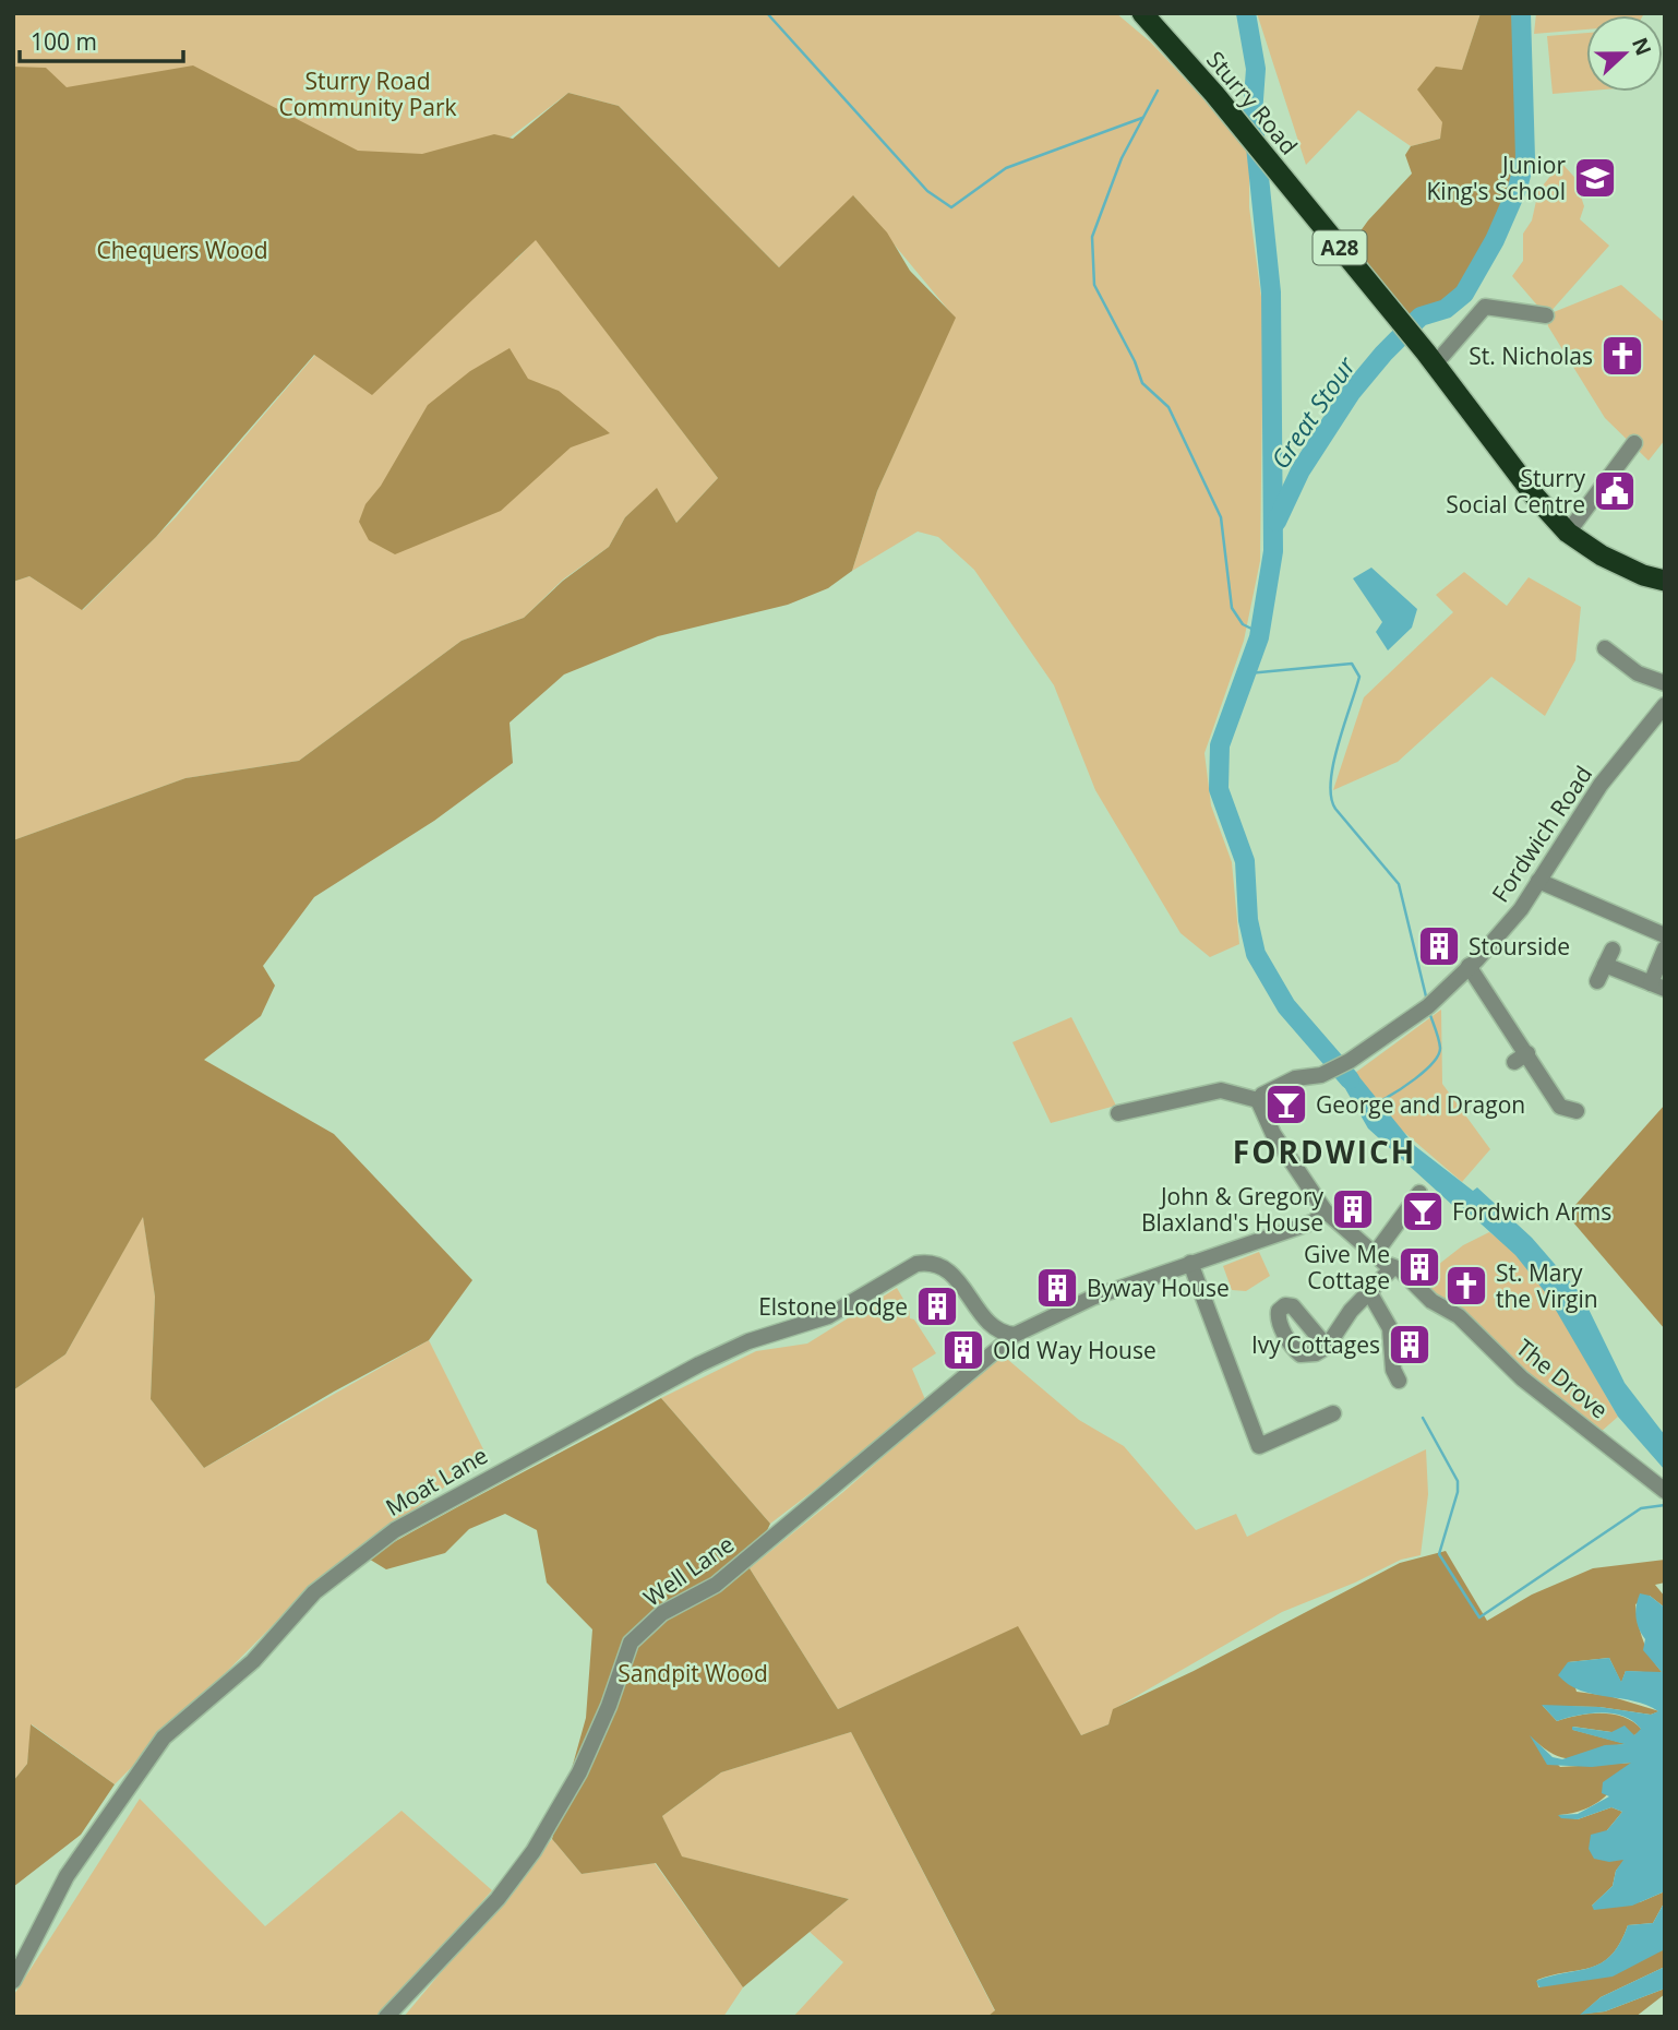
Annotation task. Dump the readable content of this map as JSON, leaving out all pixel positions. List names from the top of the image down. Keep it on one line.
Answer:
{"streets":{"highway":["Sturry Road","A28"],"street":["Fordwich Road","The Drove","Moat Lane","Well Lane"]},"crossings":[["Sturry Road","A28"],["Fordwich Road","The Drove"],["The Drove","Well Lane"],["Moat Lane","Well Lane"]],"districts":["FORDWICH"],"water":["Great Stour"],"parks":["Sturry Road Community Park","Chequers Wood","Sandpit Wood"],"places":{"school or university":["Junior King's School"],"church":["St. Nicholas","St. Mary the Virgin"],"public building":["Sturry Social Centre"],"building":["Stourside","John & Gregory Blaxland's House","Give Me Cottage","Byway House","Elstone Lodge","Ivy Cottages","Old Way House"],"bar":["George and Dragon","Fordwich Arms"]},"scale_bar":"100 m","north":"right"}
